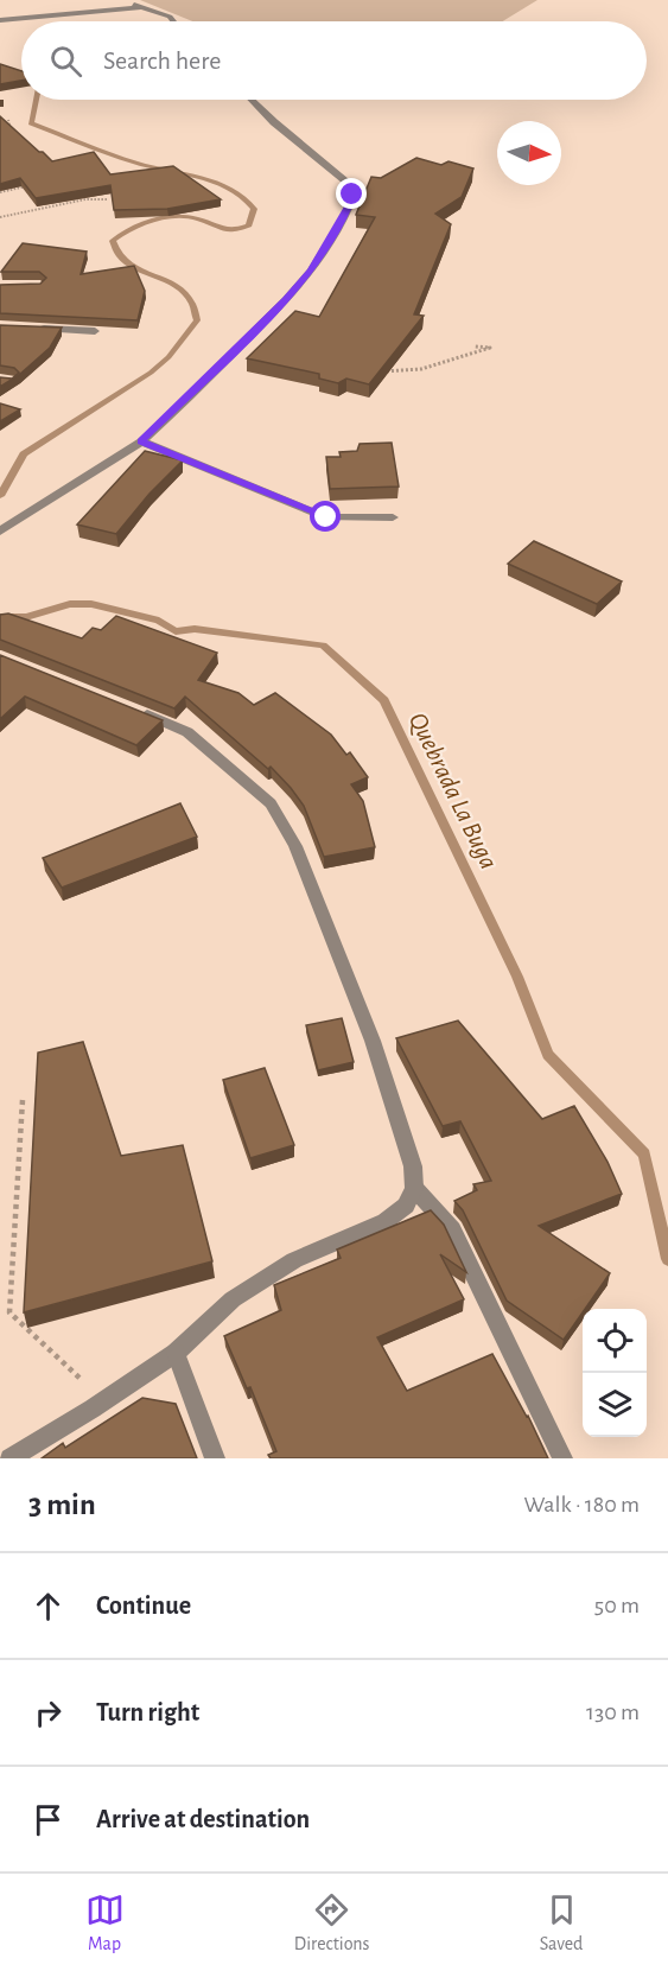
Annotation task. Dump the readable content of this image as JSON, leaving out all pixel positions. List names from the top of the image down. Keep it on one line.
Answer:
{"water":["Quebrada La Buga"],"north":"right","page":{"search":"Search here","heading":["3 min","Walk · 180 m"],"list":[["Continue","50 m"],["Turn right","130 m"],"Arrive at destination"],"nav":["Map","Directions","Saved"]}}
